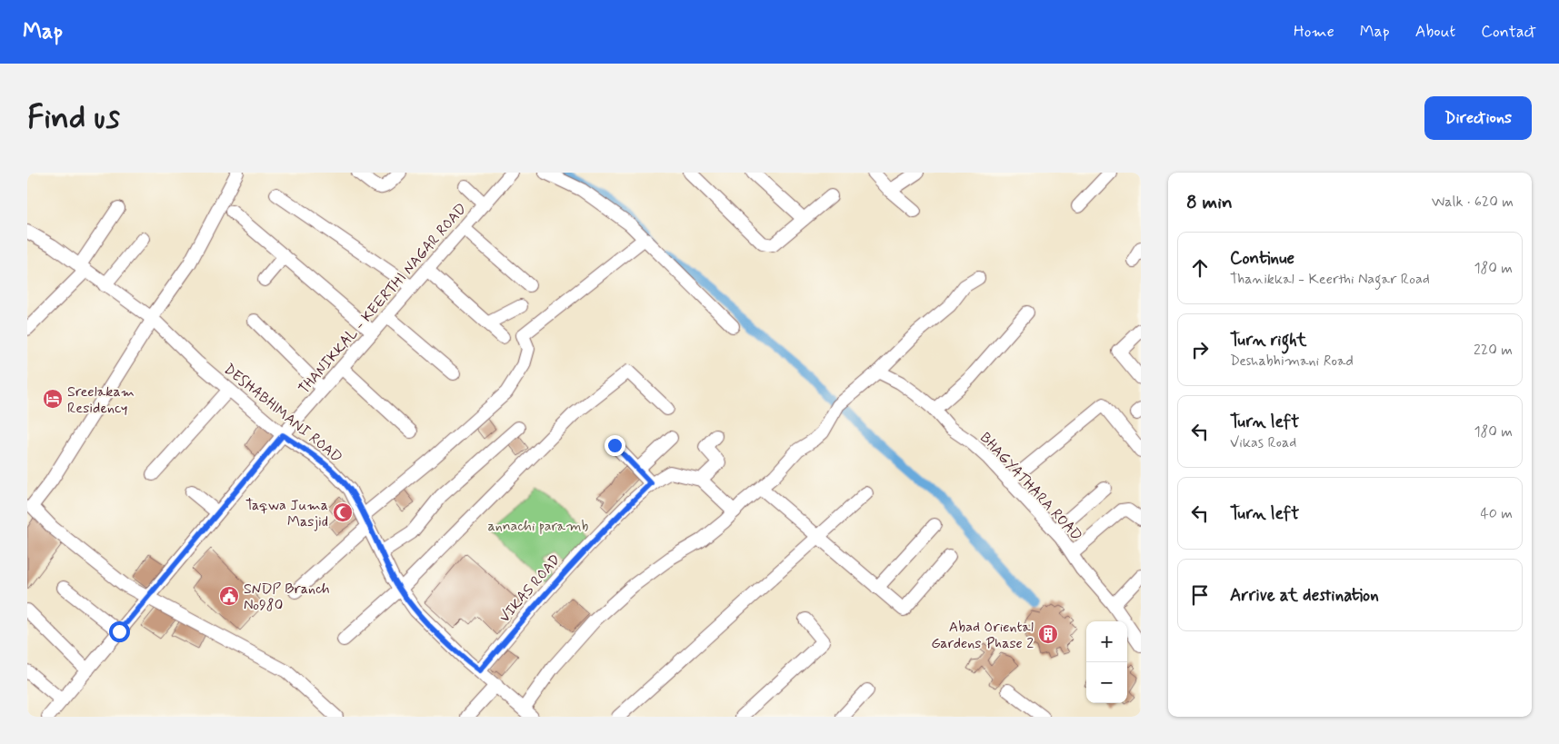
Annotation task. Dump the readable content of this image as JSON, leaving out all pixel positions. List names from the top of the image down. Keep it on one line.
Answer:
{"streets":{"street":["THANIKKAL - KEERTHI NAGAR ROAD","DESHABHIMANI ROAD","BHAGYATHARA ROAD","VIKAS ROAD"]},"crossings":[["THANIKKAL - KEERTHI NAGAR ROAD","DESHABHIMANI ROAD"],["DESHABHIMANI ROAD","VIKAS ROAD"]],"parks":["annachi paramb"],"places":{"hotel":["Sreelakam Residency"],"mosque":["Taqwa Juma Masjid"],"public building":["SNDP Branch No980"],"building":["Abad Oriental Gardens Phase 2"]},"page":{"header":"Map","nav":["Home","Map","About","Contact"],"buttons":"Directions","title":"Find us","heading":["8 min","Walk · 620 m"],"list":[["Continue","Thanikkal - Keerthi Nagar Road","180 m"],["Turn right","Deshabhimani Road","220 m"],["Turn left","Vikas Road","180 m"],["Turn left","40 m"],"Arrive at destination"],"map_buttons":["+","−"]}}
